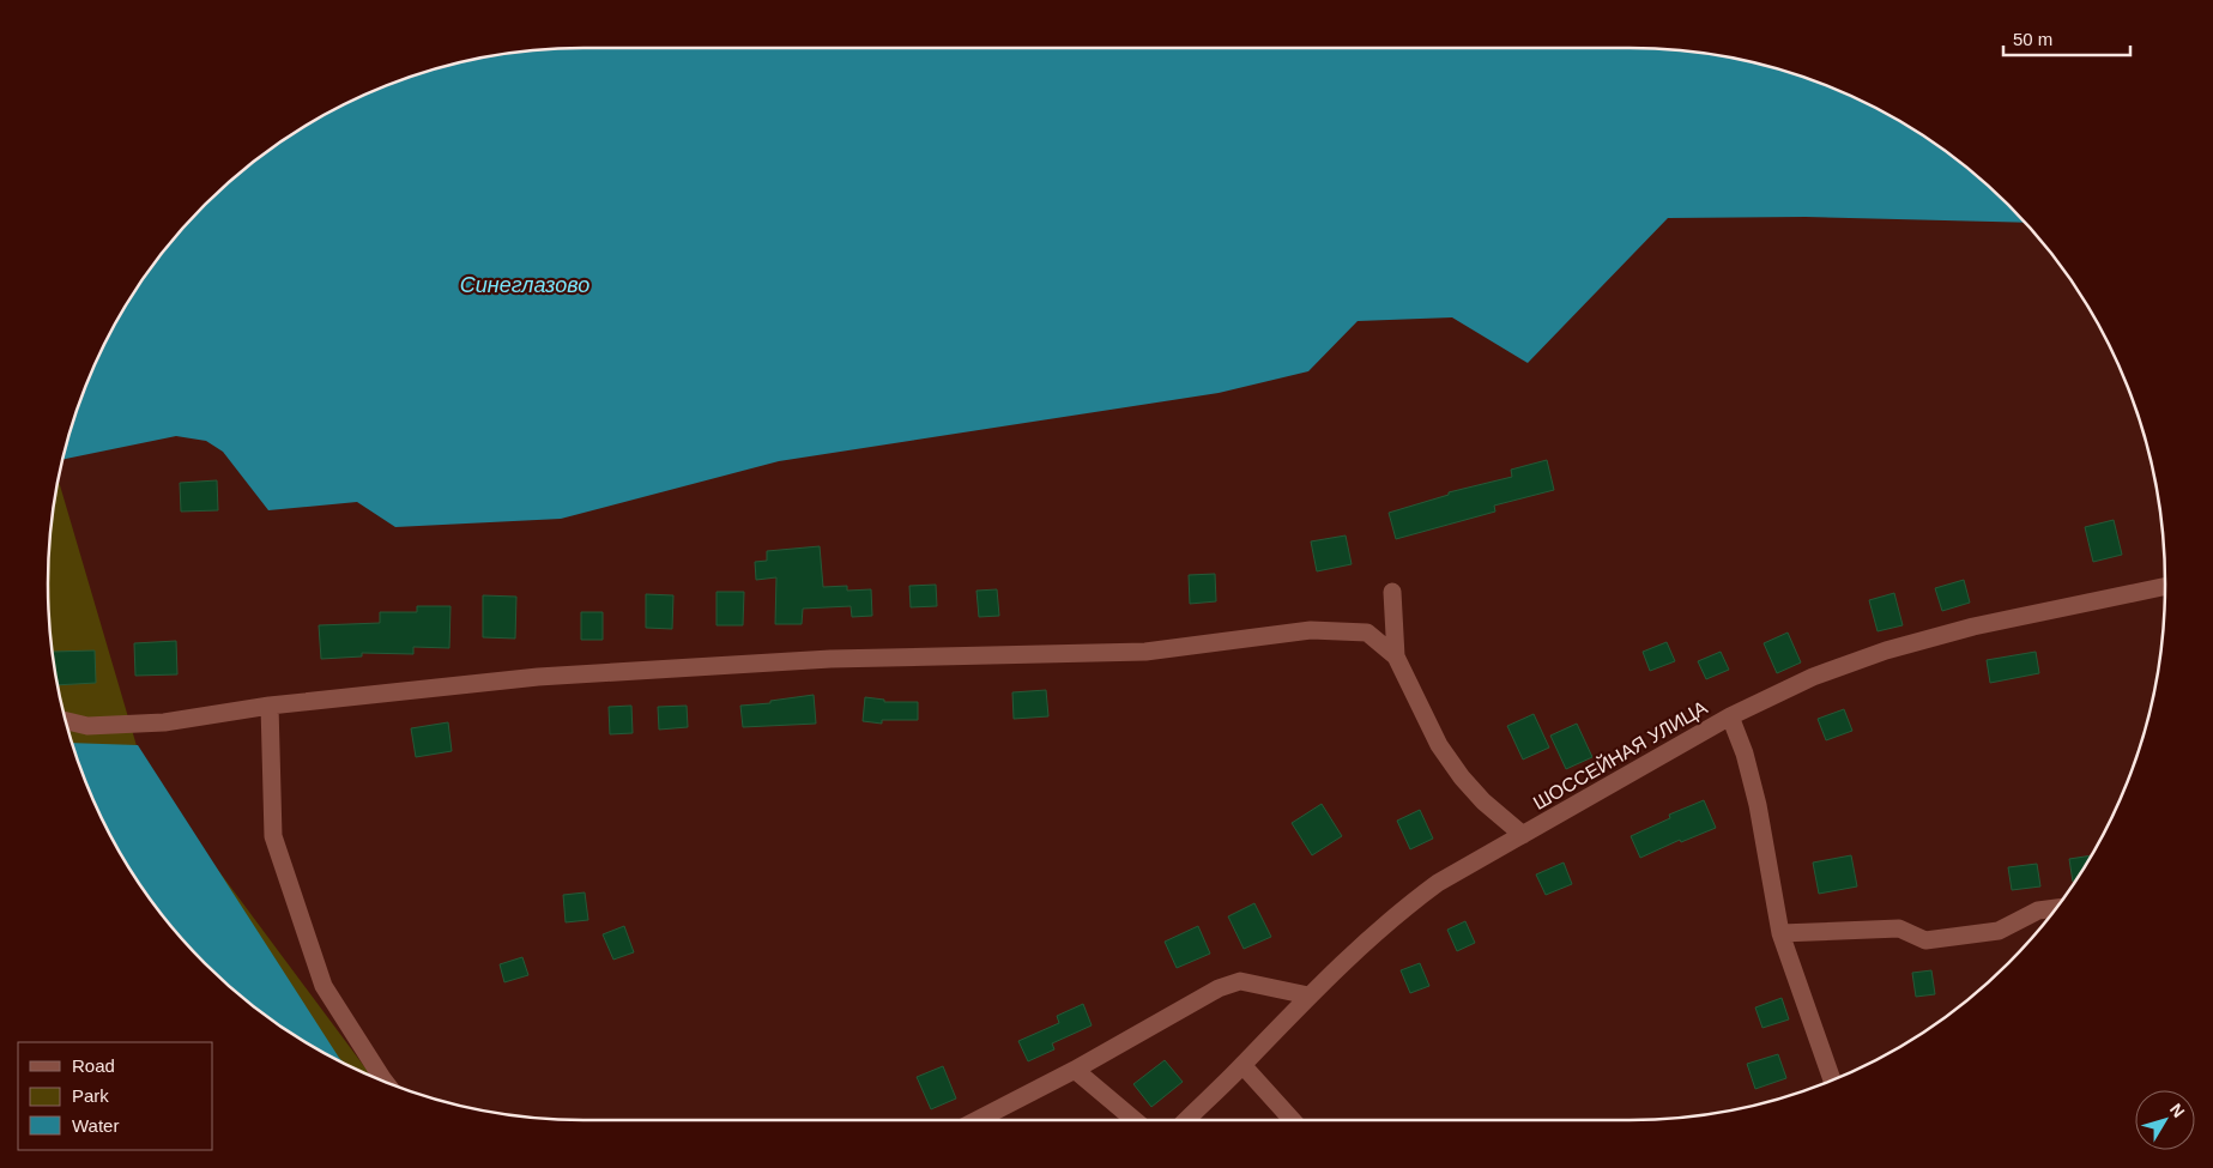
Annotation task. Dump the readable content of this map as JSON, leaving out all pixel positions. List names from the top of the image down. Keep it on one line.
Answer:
{"streets":{"street":["ШОССЕЙНАЯ УЛИЦА"]},"water":["Синеглазово"],"legend":["Road","Park","Water"],"scale_bar":"50 m","north":"top right"}
